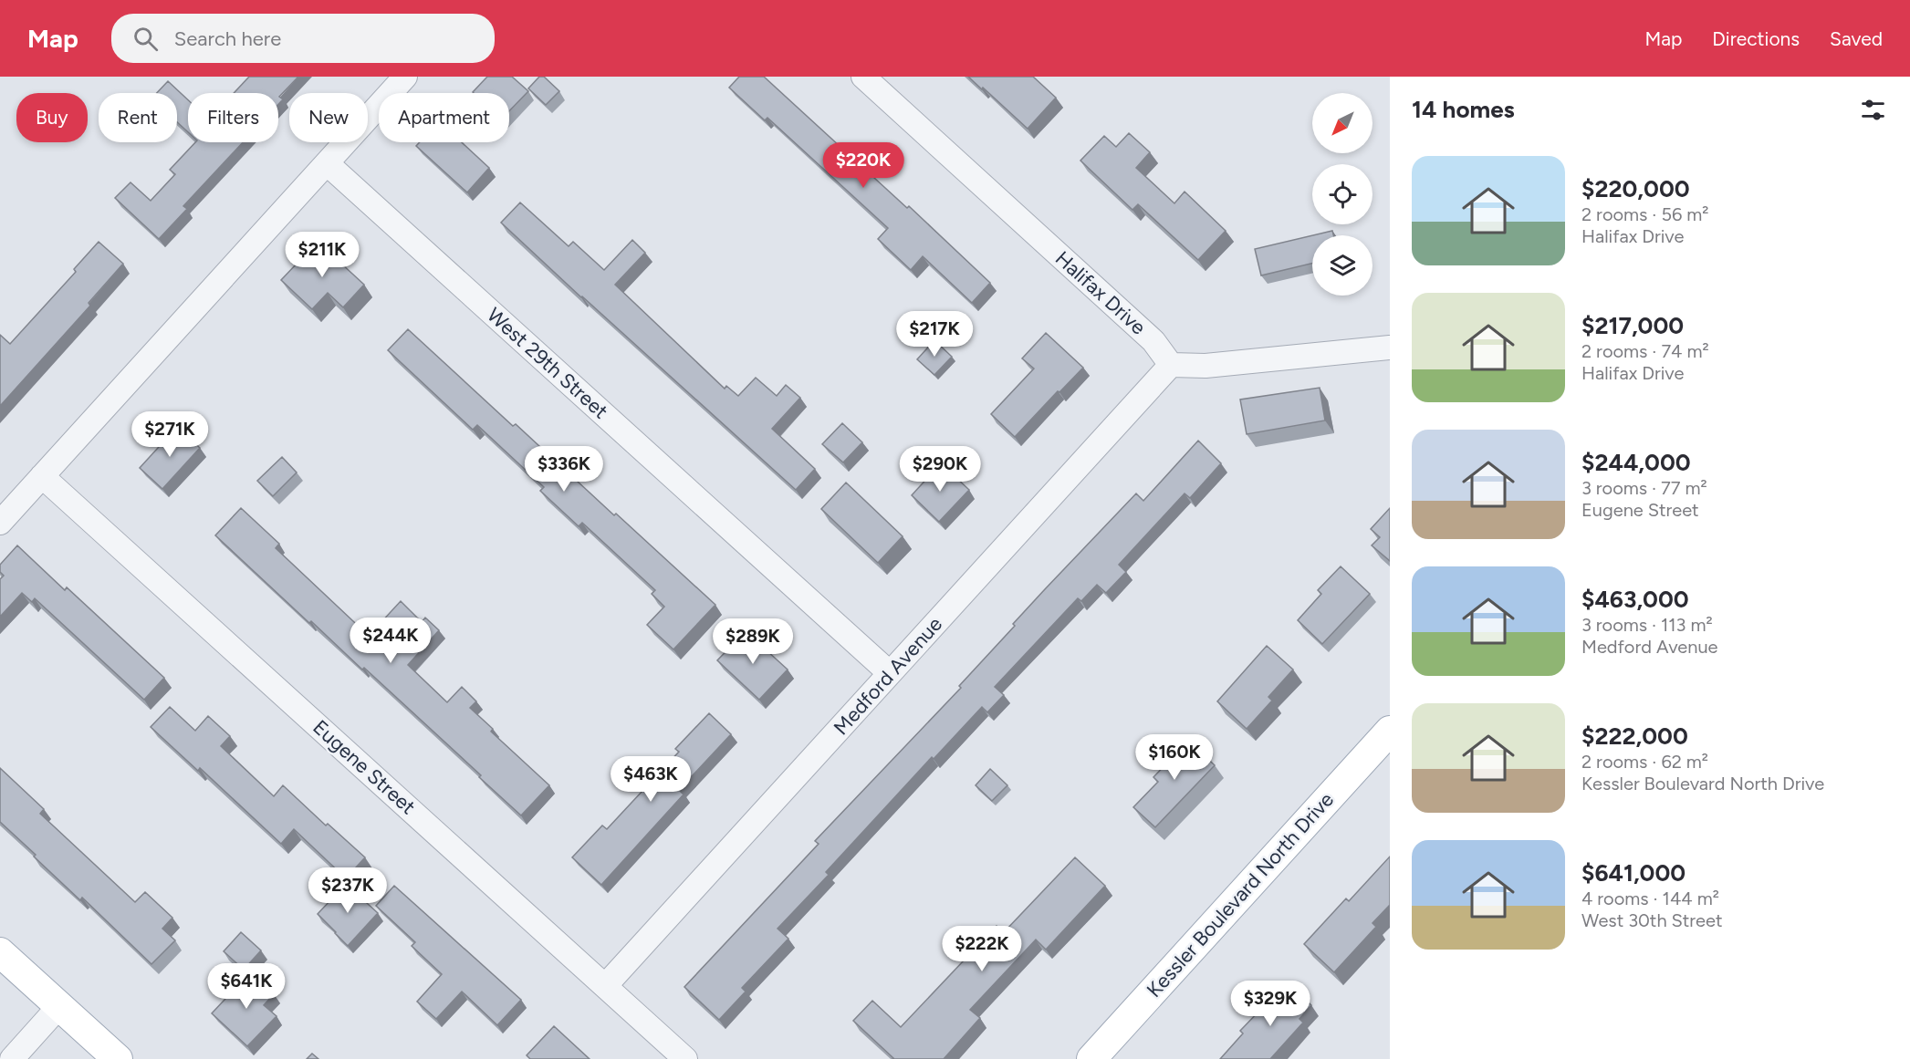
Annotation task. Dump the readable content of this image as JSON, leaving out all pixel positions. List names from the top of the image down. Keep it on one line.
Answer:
{"streets":{"main road":["Kessler Boulevard North Drive"],"street":["Halifax Drive","West 29th Street","Medford Avenue","Eugene Street"]},"crossings":[["Halifax Drive","Medford Avenue"],["West 29th Street","Medford Avenue"],["Medford Avenue","Eugene Street"]],"north":"bottom left","page":{"header":"Map","search":"Search here","nav":["Map","Directions","Saved"],"heading":"14 homes","chip":["Buy","Rent","Filters","New","Apartment"],"price":["$220K","$211K","$217K","$271K","$336K","$290K","$244K","$289K","$160K","$463K","$237K","$222K","$641K","$329K"],"list":[{"name":"$220,000","note":"2 rooms · 56 m² · Halifax Drive"},{"name":"$217,000","note":"2 rooms · 74 m² · Halifax Drive"},{"name":"$244,000","note":"3 rooms · 77 m² · Eugene Street"},{"name":"$463,000","note":"3 rooms · 113 m² · Medford Avenue"},{"name":"$222,000","note":"2 rooms · 62 m² · Kessler Boulevard North Drive"},{"name":"$641,000","note":"4 rooms · 144 m² · West 30th Street"}]}}
